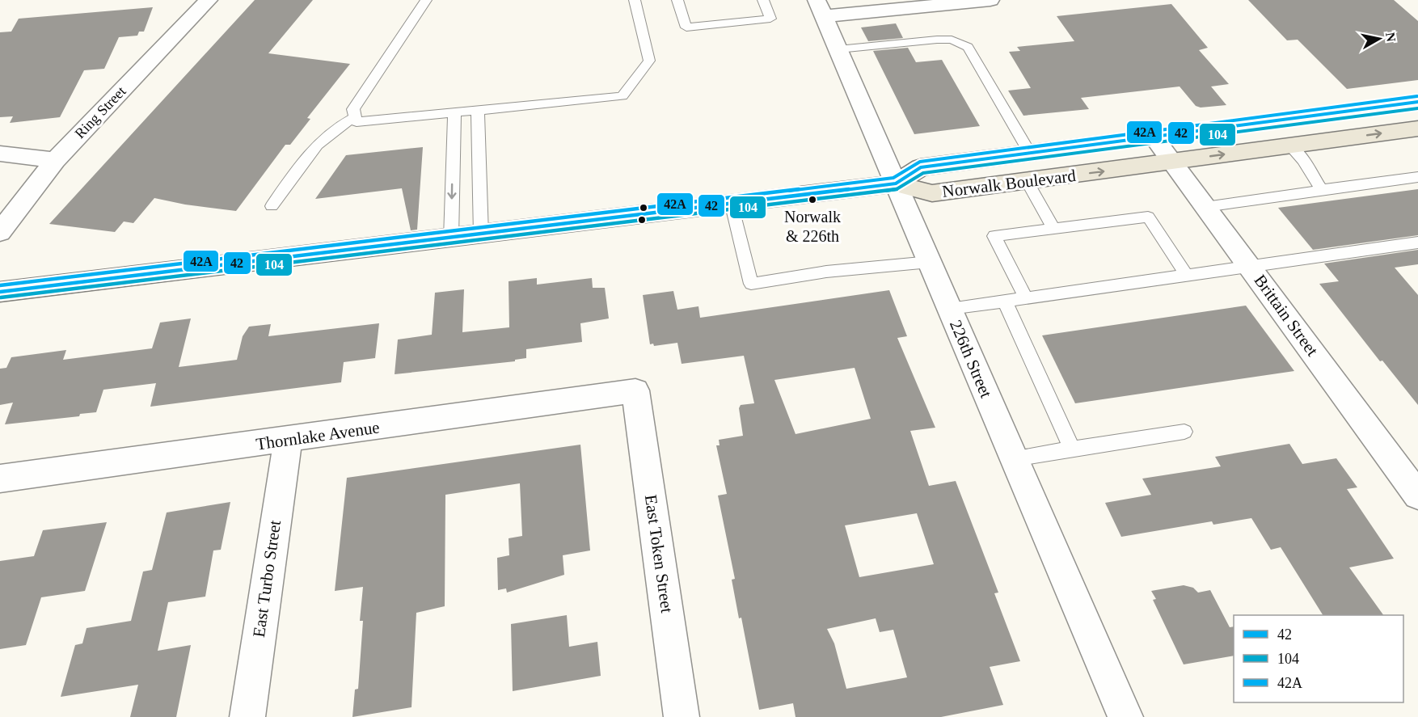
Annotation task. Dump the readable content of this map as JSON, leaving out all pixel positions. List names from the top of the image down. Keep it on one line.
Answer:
{"streets":{"main road":["Norwalk Boulevard"],"street":["Ring Street","Brittain Street","226th Street","Thornlake Avenue","East Token Street","East Turbo Street"]},"crossings":[["Norwalk Boulevard","Brittain Street"],["Norwalk Boulevard","226th Street"],["Thornlake Avenue","East Token Street"],["Thornlake Avenue","East Turbo Street"]],"places":["Norwalk & 226th"],"lines":["transit line 42A","transit line 42","transit line 104"],"legend":["42","104","42A"],"north":"right"}
